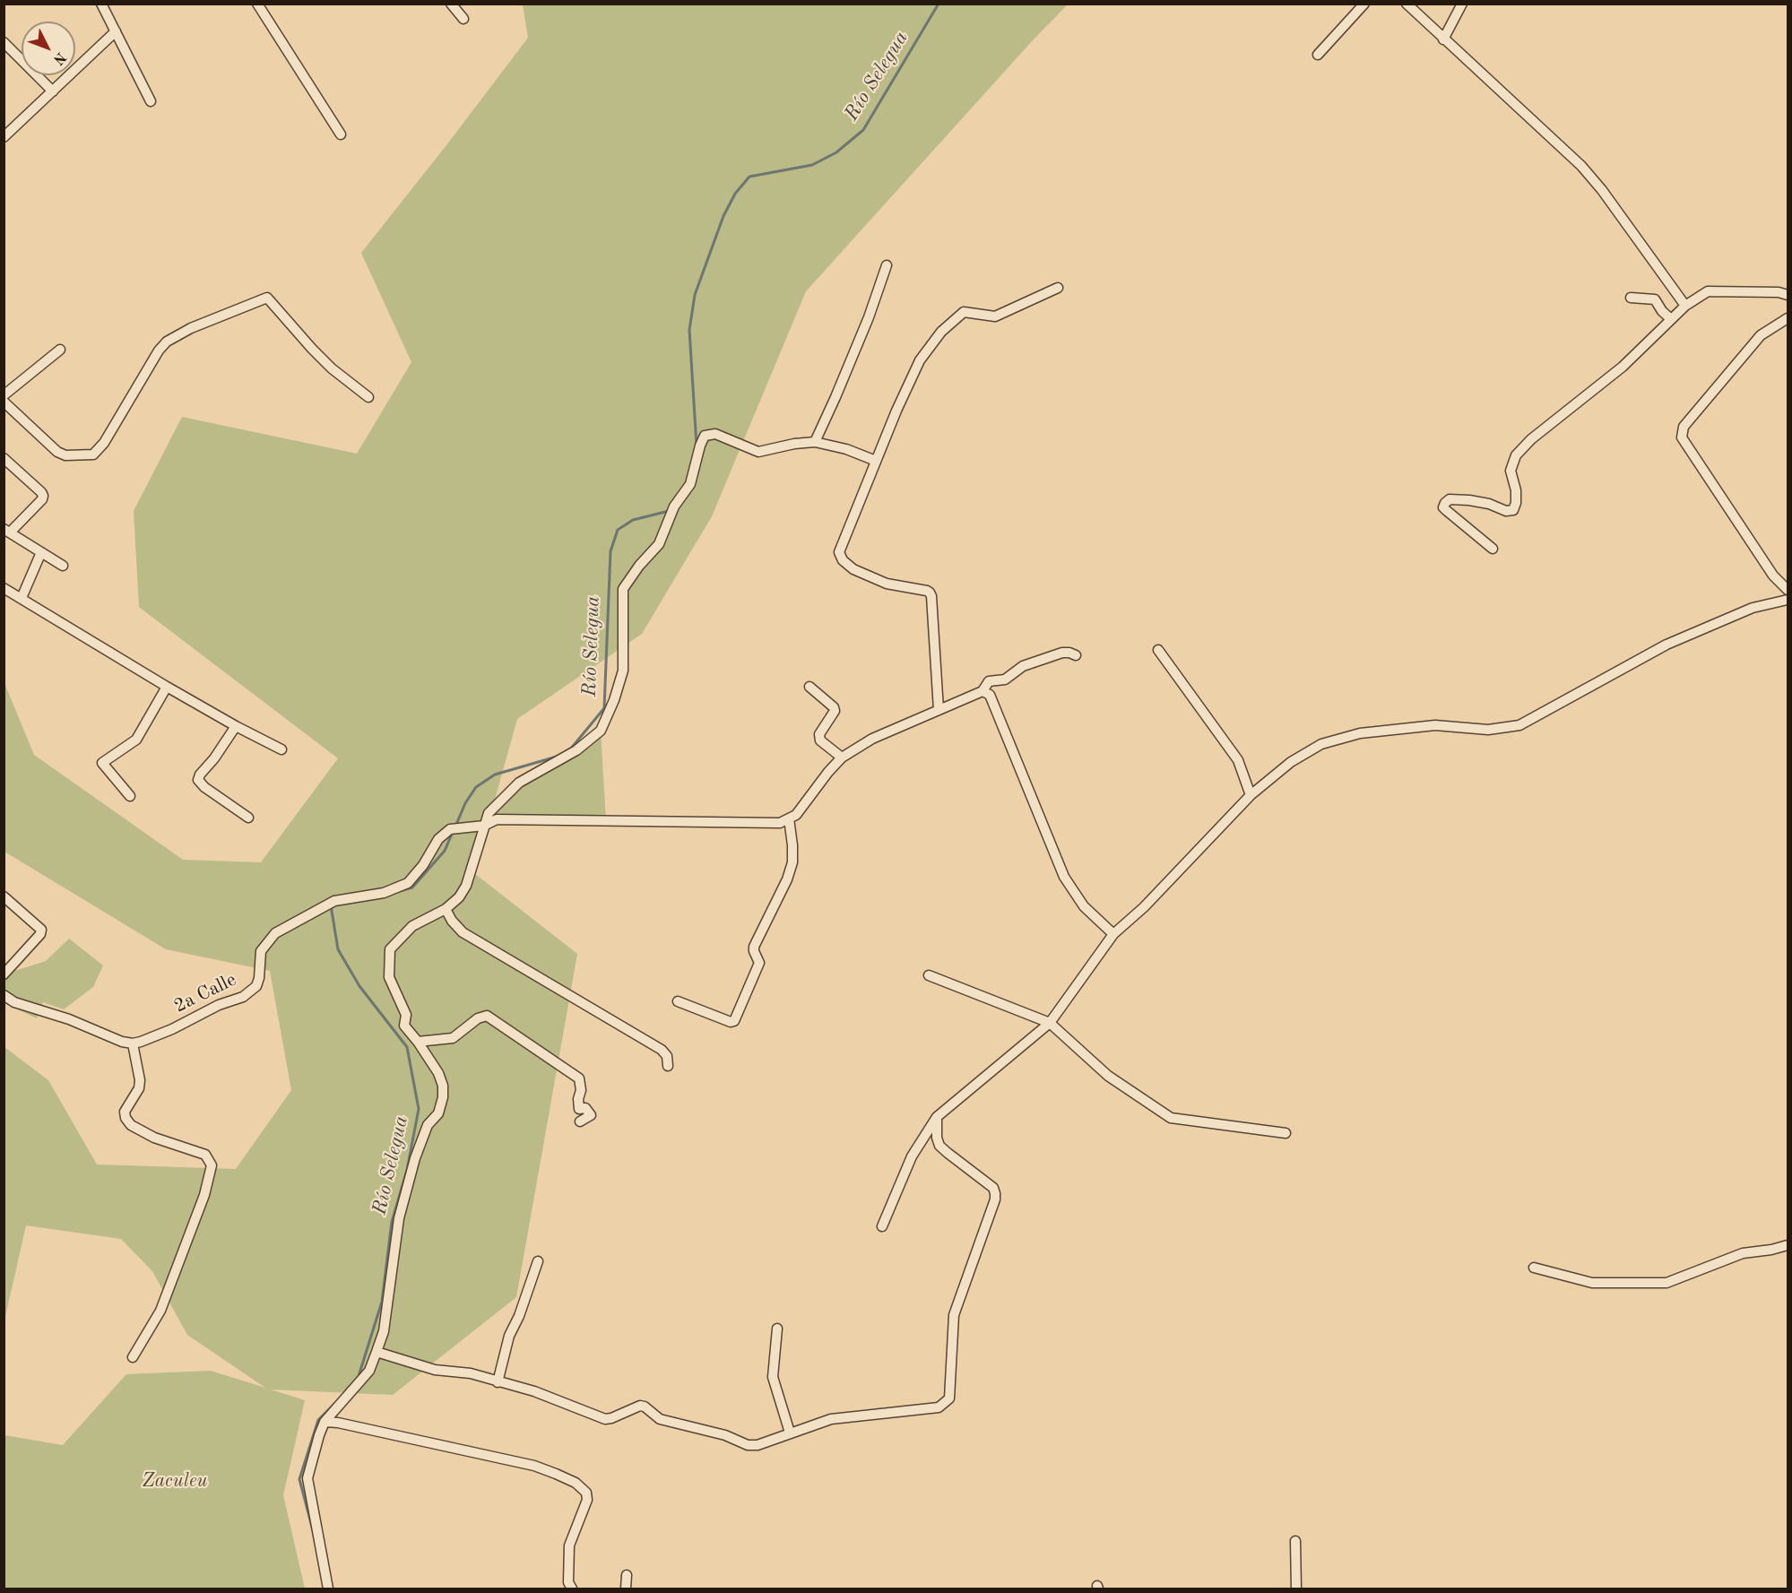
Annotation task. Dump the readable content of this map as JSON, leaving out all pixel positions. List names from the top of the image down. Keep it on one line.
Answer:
{"streets":{"street":["2a Calle"]},"water":["Río Selegua"],"parks":["Zaculeu"],"north":"bottom right"}
